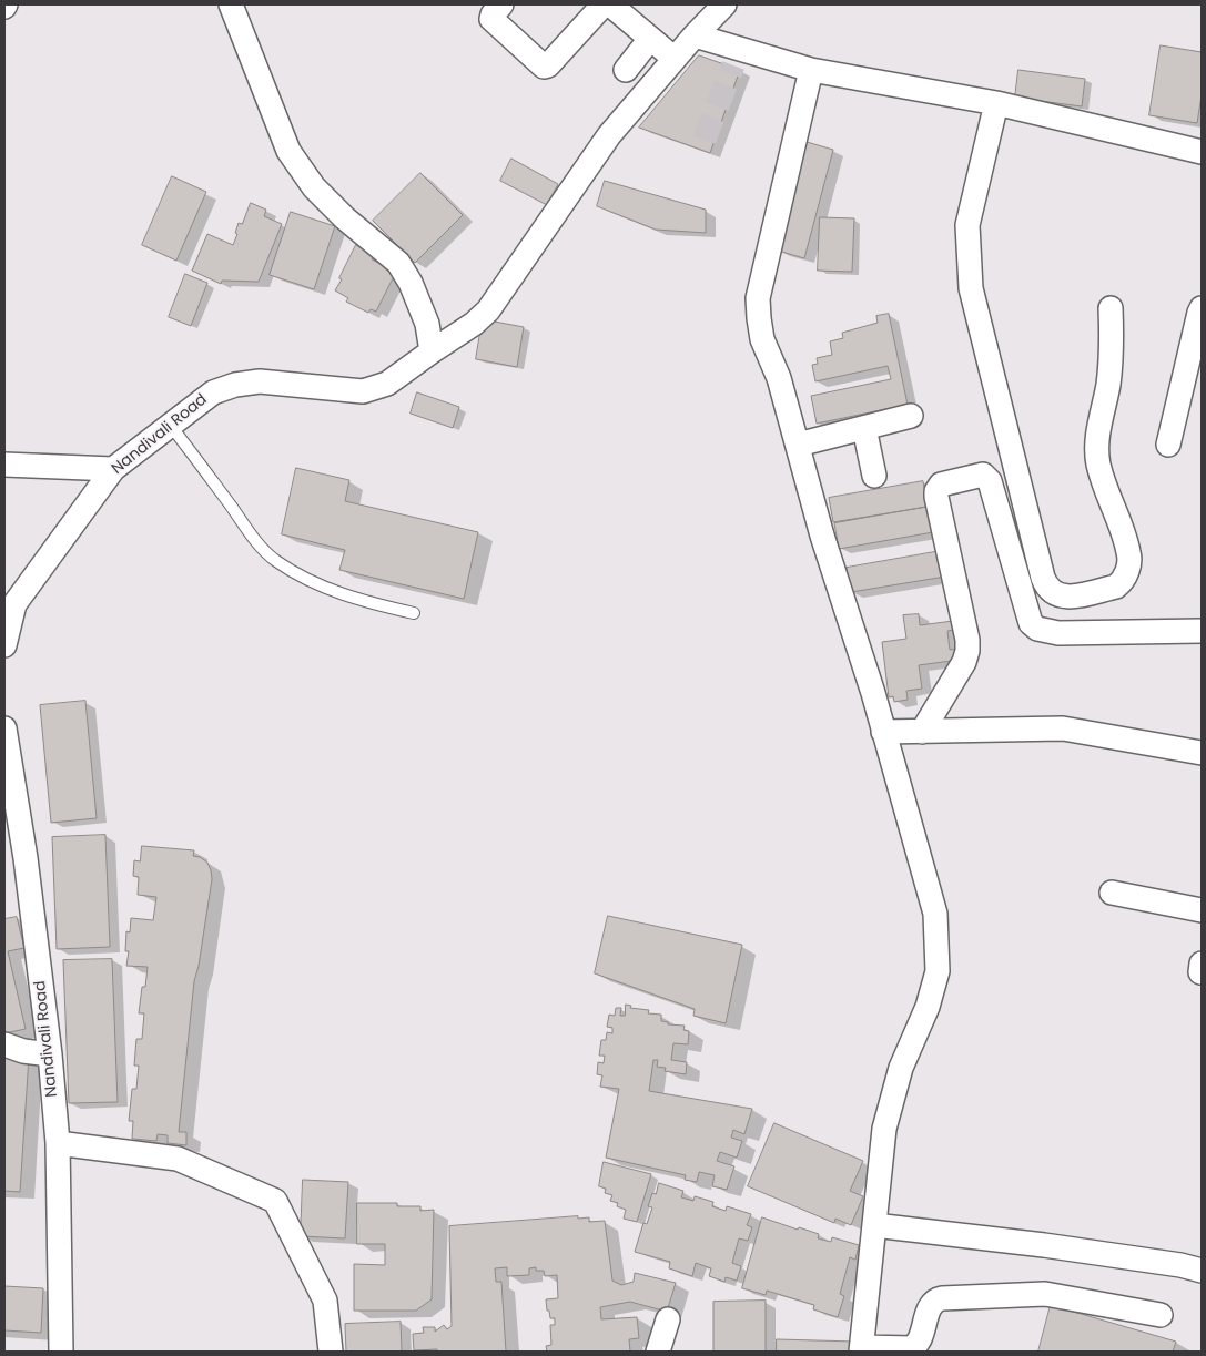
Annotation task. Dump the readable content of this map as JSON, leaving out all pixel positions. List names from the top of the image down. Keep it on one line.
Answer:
{"streets":{"street":["Nandivali Road"]}}
